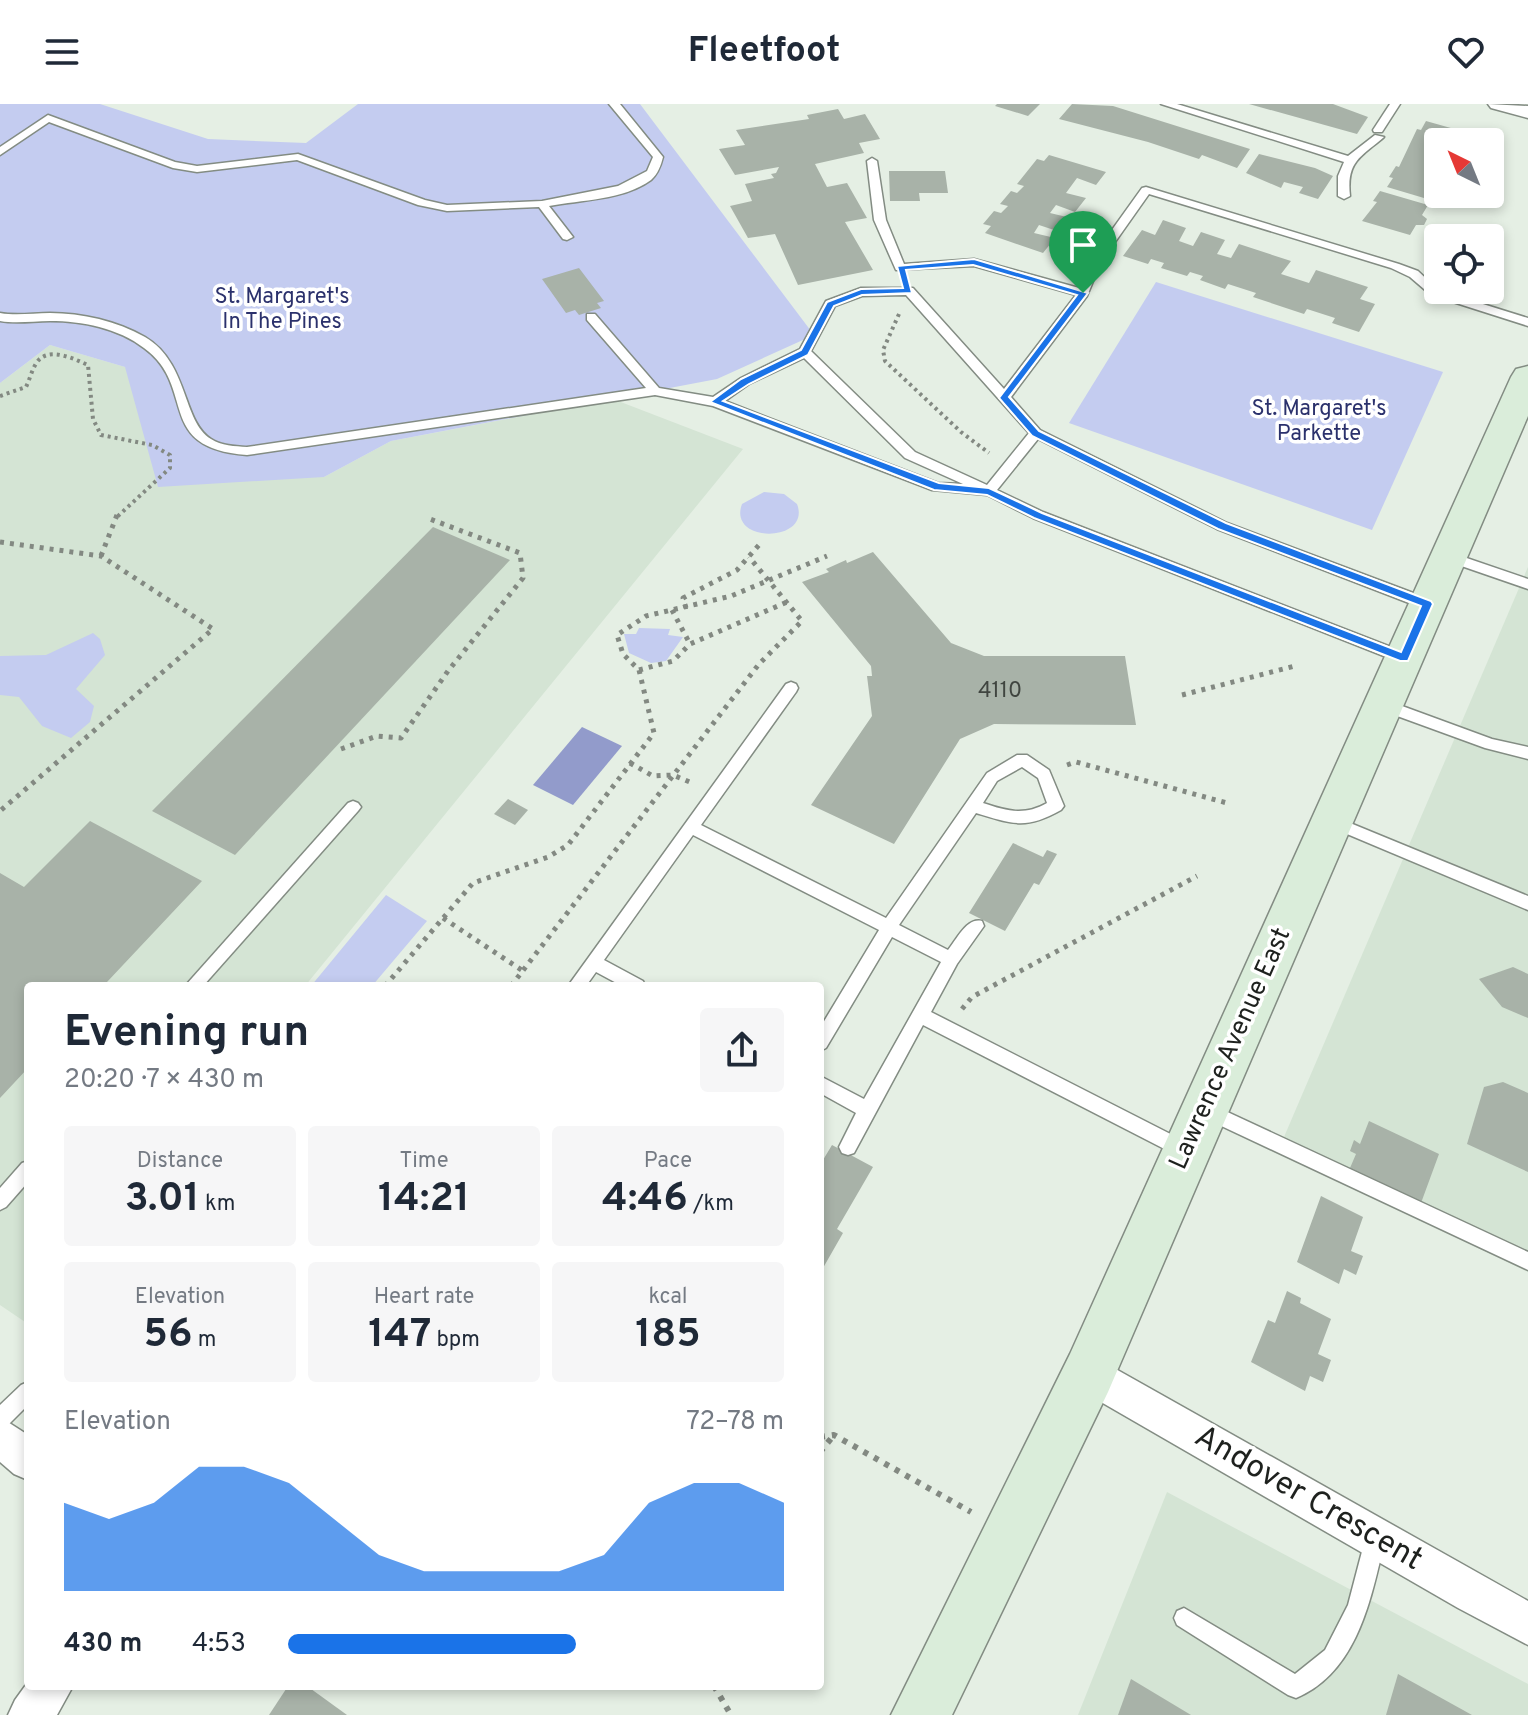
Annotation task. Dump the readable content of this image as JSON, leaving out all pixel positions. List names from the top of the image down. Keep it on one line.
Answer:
{"streets":{"main road":["Lawrence Avenue East"],"street":["Andover Crescent"]},"crossings":[["Lawrence Avenue East","Andover Crescent"]],"parks":["St. Margaret's In The Pines","St. Margaret's Parkette"],"house_numbers":["4110"],"north":"top left","page":{"header":"Fleetfoot","heading":["Evening run","20:20 · 7 × 430 m"],"stats":[["Distance","3.01 km"],["Time","14:21"],["Pace","4:46 /km"],["Elevation","56 m"],["Heart rate","147 bpm"],["kcal","185"]],"chart":["Elevation","72–78 m"],"list":[{"name":"430 m","note":"4:53"}]}}
